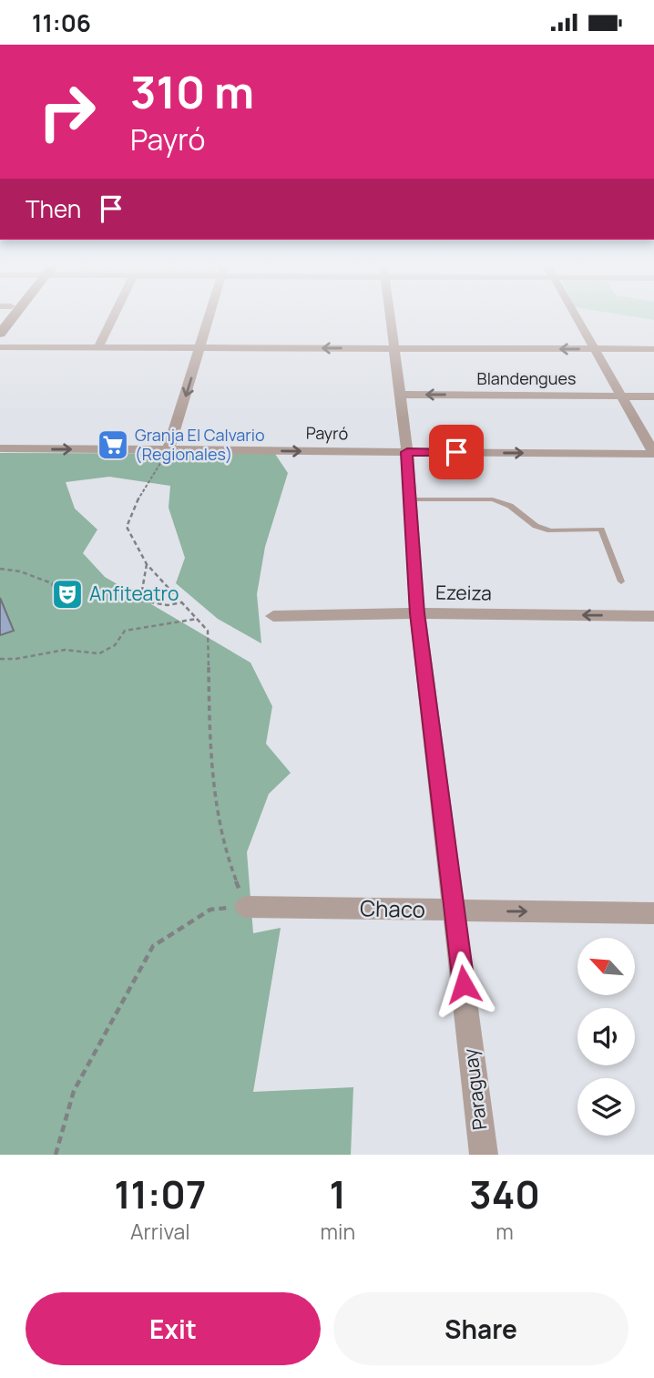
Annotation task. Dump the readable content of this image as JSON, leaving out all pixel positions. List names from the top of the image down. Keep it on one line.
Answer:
{"streets":{"street":["Blandengues","Payró","Ezeiza","Chaco","Paraguay"]},"crossings":[["Blandengues","Paraguay"],["Payró","Paraguay"],["Ezeiza","Paraguay"],["Chaco","Paraguay"]],"one_way":["Ezeiza","Chaco"],"places":{"supermarket":["Granja El Calvario (Regionales)"],"theatre":["Anfiteatro"]},"north":"top left","page":{"status":"11:06","turn":["310 m","Payró"],"then":"Then","eta":["11:07","Arrival","1","min","340","m"],"buttons":["Exit","Share"]}}
